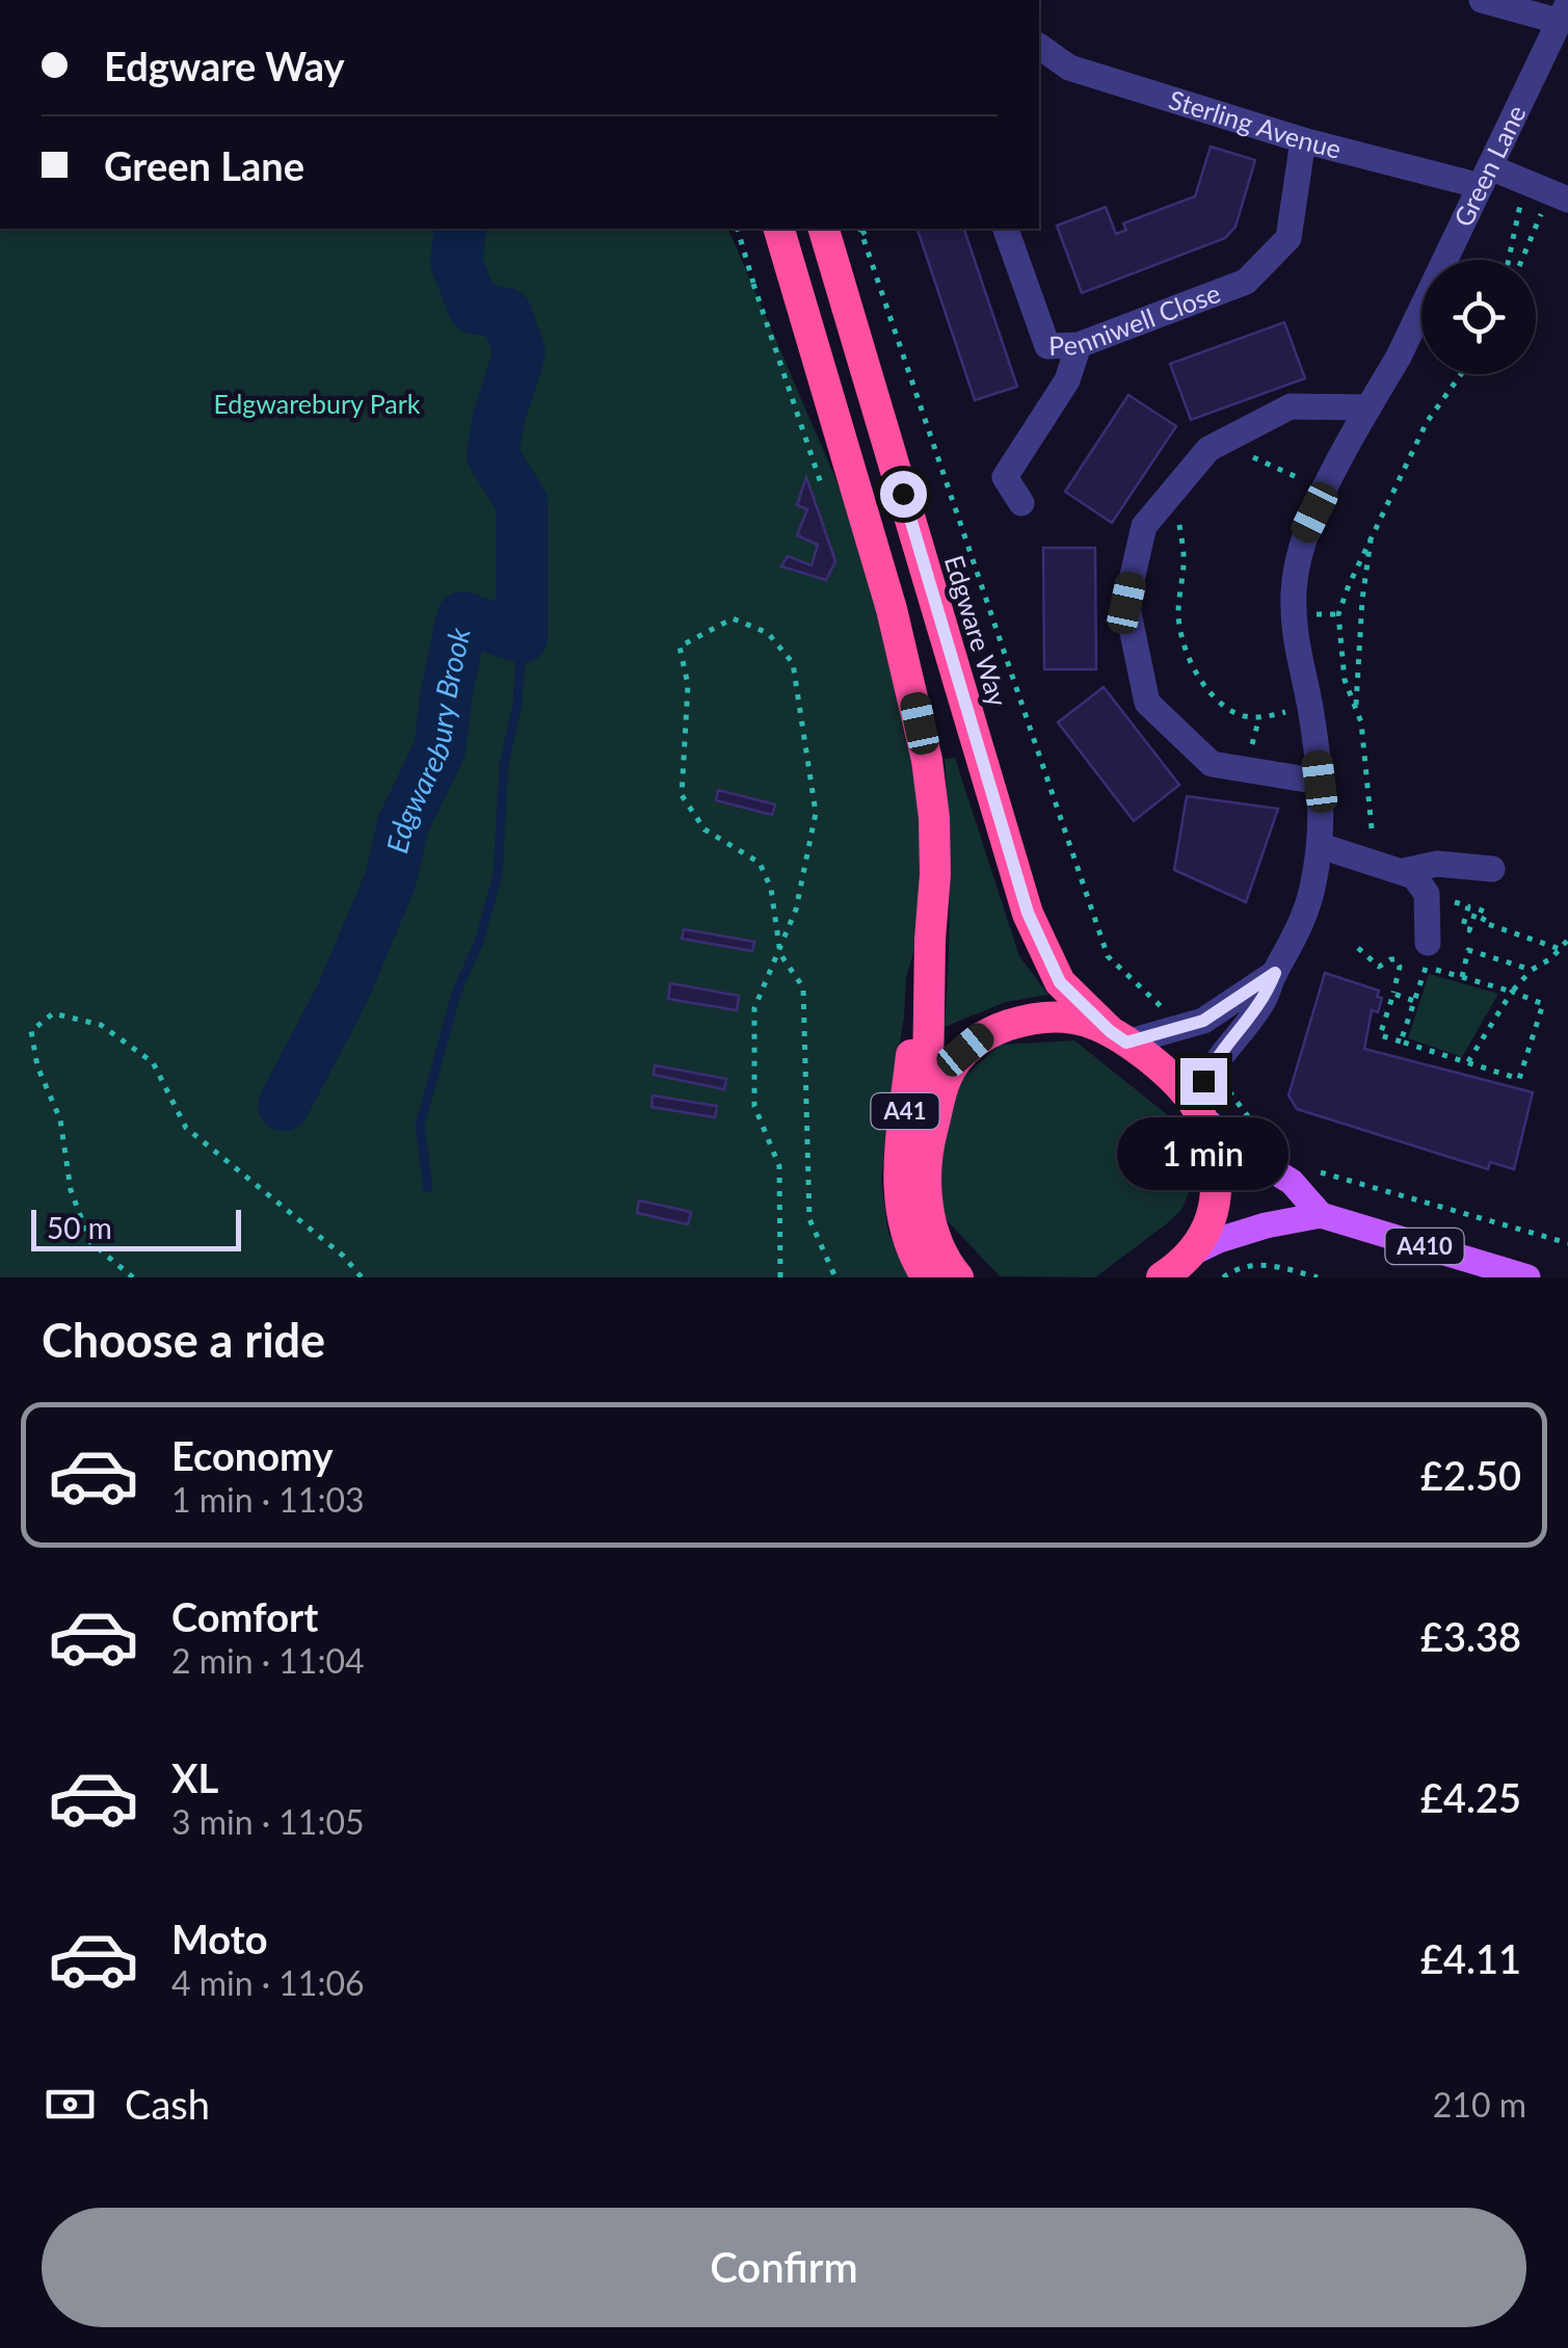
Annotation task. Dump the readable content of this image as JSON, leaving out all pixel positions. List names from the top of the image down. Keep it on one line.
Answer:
{"streets":{"highway":["Edgware Way","A41"],"main road":["A410"],"street":["Sterling Avenue","Green Lane","Penniwell Close"]},"crossings":[["Sterling Avenue","Green Lane"],["Sterling Avenue","Penniwell Close"],["Green Lane","Edgware Way"],["Green Lane","A410"],["Edgware Way","A410"]],"water":["Edgwarebury Brook"],"parks":["Edgwarebury Park"],"scale_bar":"50 m","page":{"banner":["Edgware Way","Green Lane"],"bubble":"1 min","scale":"50 m","heading":"Choose a ride","list":[{"name":"Economy","note":"1 min · 11:03","value":"£2.50"},{"name":"Comfort","note":"2 min · 11:04","value":"£3.38"},{"name":"XL","note":"3 min · 11:05","value":"£4.25"},{"name":"Moto","note":"4 min · 11:06","value":"£4.11"}],"pay":["Cash","210 m"],"buttons":"Confirm"}}
